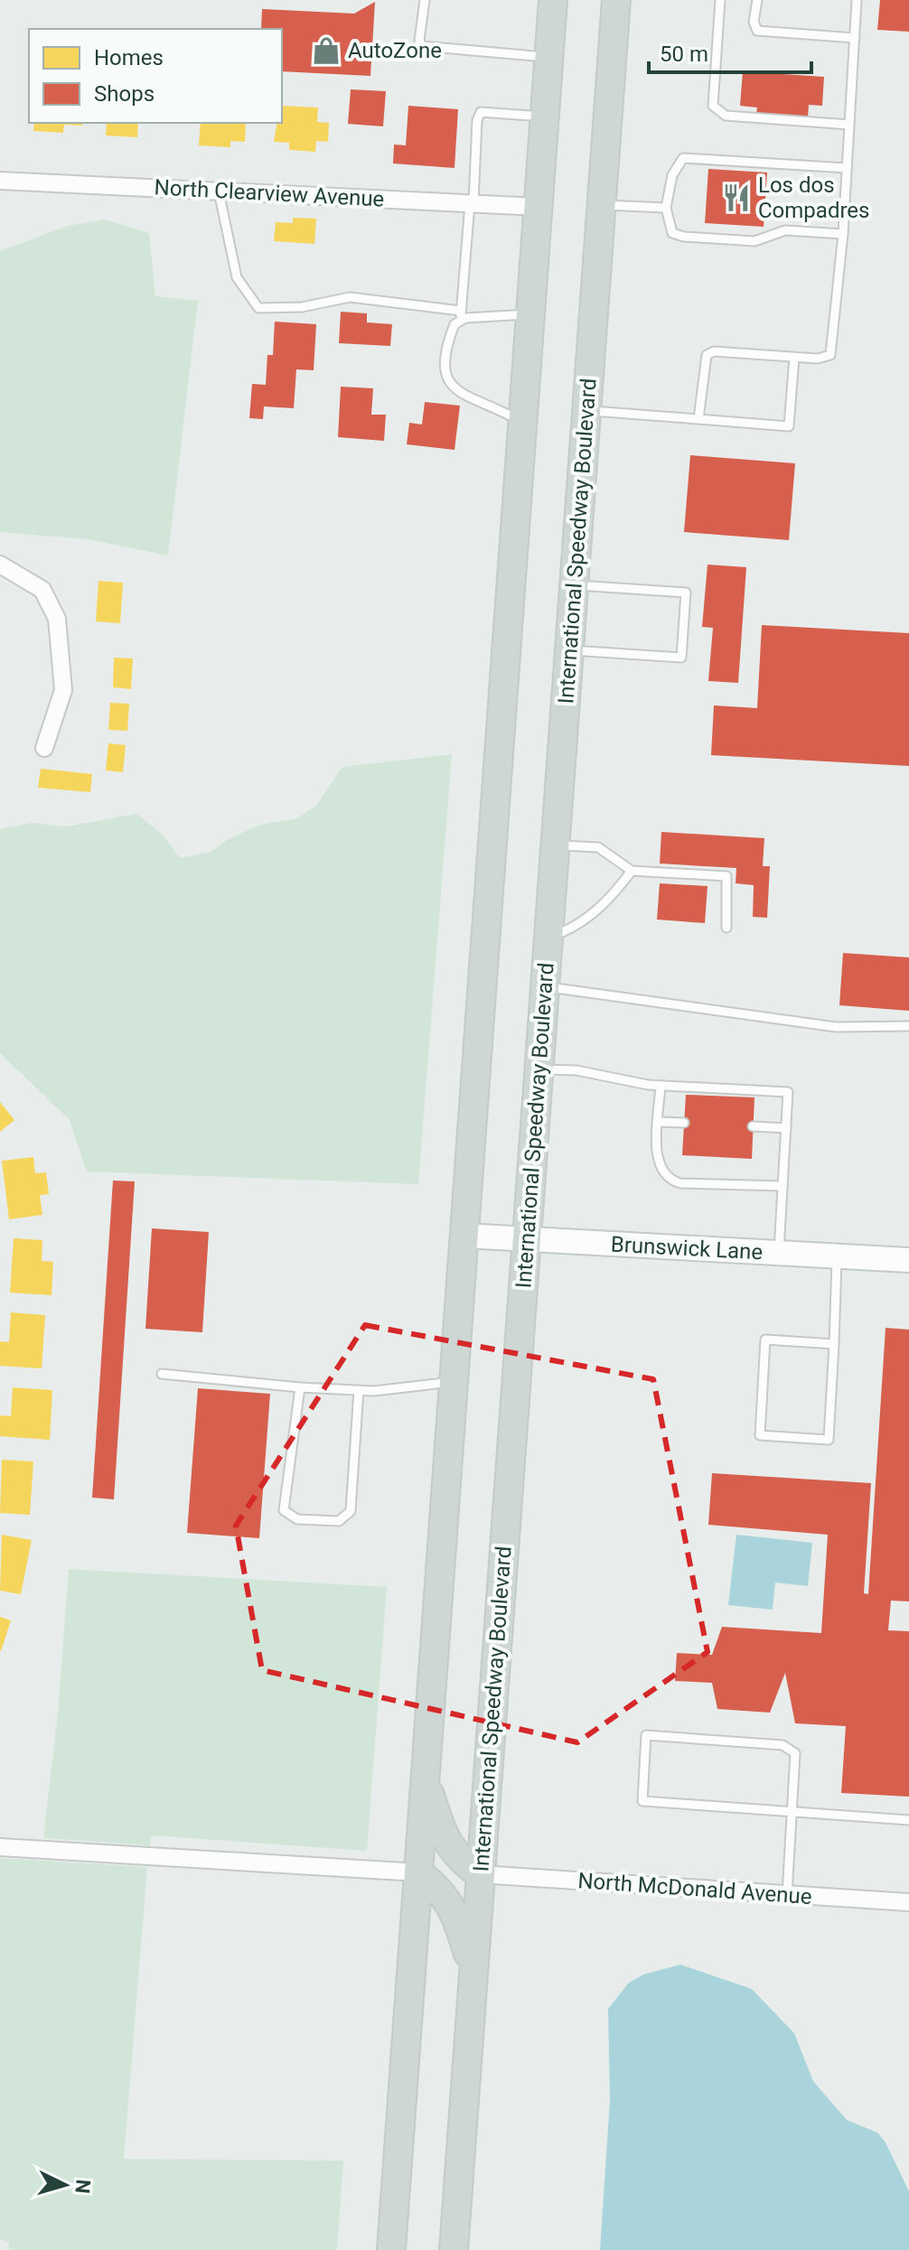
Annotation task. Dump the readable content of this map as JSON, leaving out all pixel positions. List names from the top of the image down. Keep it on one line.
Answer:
{"streets":{"main road":["International Speedway Boulevard"],"street":["North Clearview Avenue","Brunswick Lane","North McDonald Avenue"]},"crossings":[["International Speedway Boulevard","Brunswick Lane"],["International Speedway Boulevard","North McDonald Avenue"]],"places":{"shop":["AutoZone"],"restaurant":["Los dos Compadres"]},"legend":["Homes","Shops"],"scale_bar":"50 m","north":"right"}
